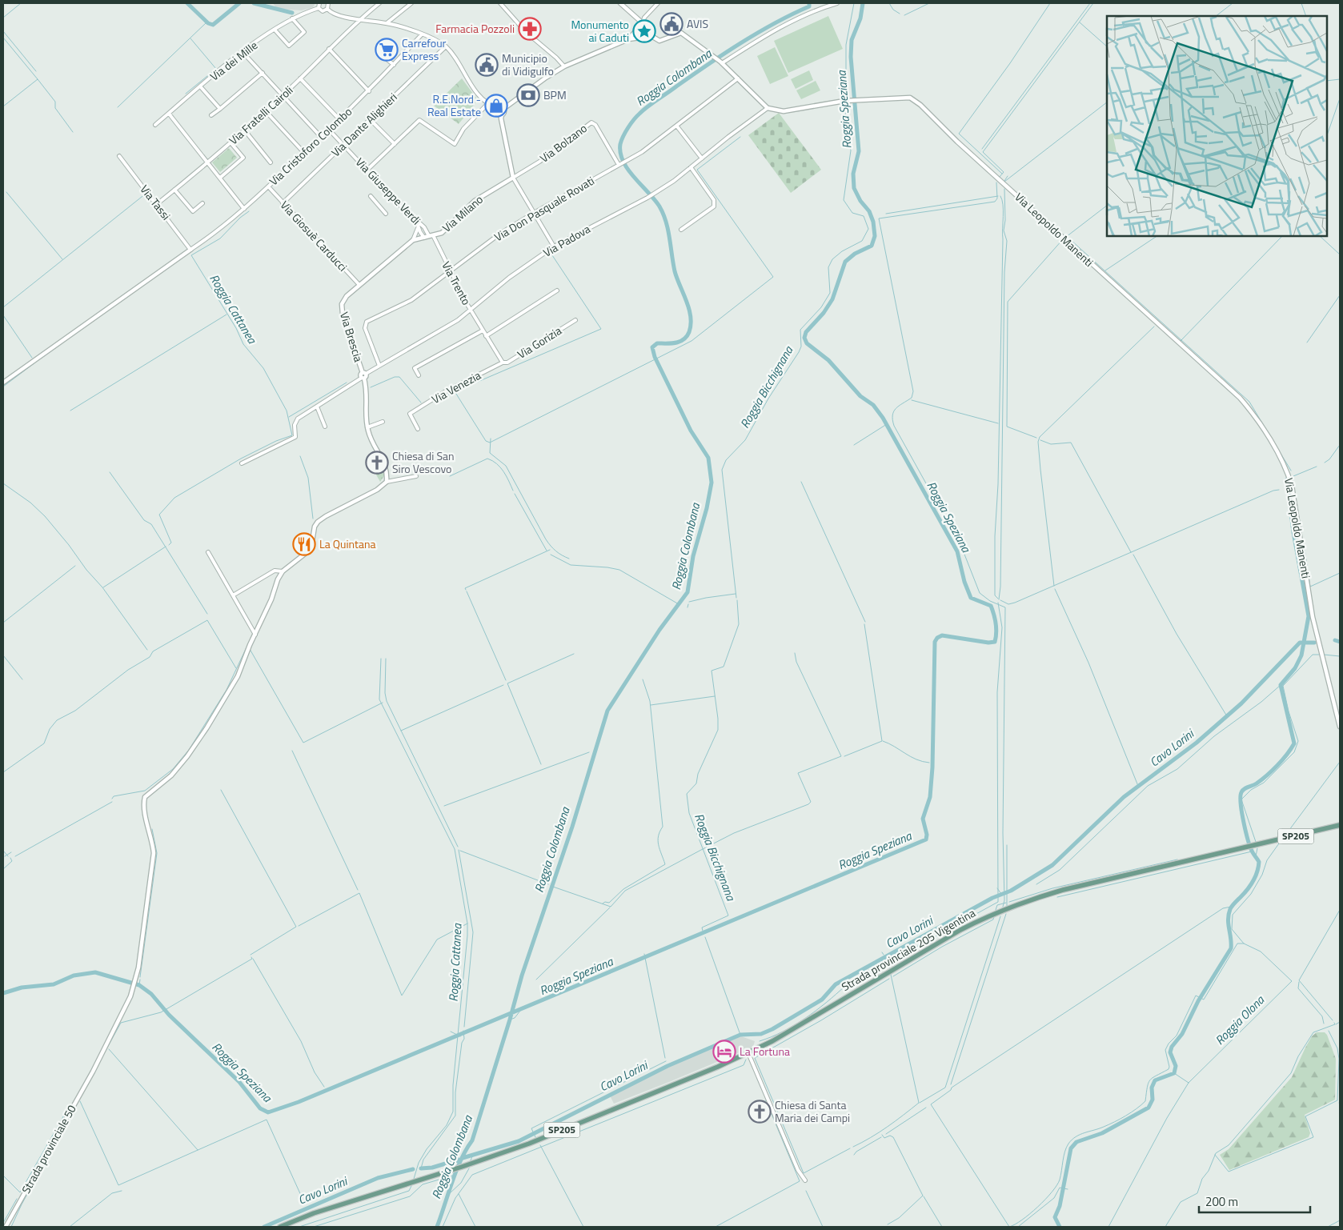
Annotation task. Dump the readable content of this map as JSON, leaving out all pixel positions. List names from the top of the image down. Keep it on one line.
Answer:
{"streets":{"main road":["SP205","Strada provinciale 205 Vigentina"],"street":["Via dei Mille","Via Fratelli Cairoli","Via Dante Alighieri","Via Bolzano","Via Cristoforo Colombo","Via Giuseppe Verdi","Via Tassi","Via Don Pasquale Rovati","Via Milano","Via Leopoldo Manenti","Via Giosuè Carducci","Via Padova","Via Trento","Via Brescia","Via Gorizia","Via Venezia","Strada provinciale 50"]},"crossings":[["Via Fratelli Cairoli","Via Tassi"],["Via Dante Alighieri","Via Giuseppe Verdi"],["Via Dante Alighieri","Via Giosuè Carducci"],["Via Bolzano","Via Don Pasquale Rovati"],["Via Bolzano","Via Milano"],["Via Cristoforo Colombo","Via Giuseppe Verdi"],["Via Cristoforo Colombo","Via Tassi"],["Via Cristoforo Colombo","Via Giosuè Carducci"],["Via Giuseppe Verdi","Via Milano"],["Via Giuseppe Verdi","Via Trento"],["Via Don Pasquale Rovati","Via Padova"],["Via Don Pasquale Rovati","Via Trento"],["Via Milano","Via Giosuè Carducci"],["Via Milano","Via Trento"],["Via Milano","Via Brescia"],["Via Leopoldo Manenti","Via Padova"],["Via Giosuè Carducci","Via Brescia"],["Via Padova","Via Trento"],["Via Padova","Via Brescia"],["Via Trento","Via Gorizia"],["Via Trento","Via Venezia"],["Via Gorizia","Via Venezia"]],"water":["Roggia Colombana","Roggia Speziana","Roggia Cattanea","Roggia Bicchignana","Cavo Lorini","Roggia Olona"],"places":{"public building":["AVIS","Municipio di Vidigulfo"],"pharmacy":["Farmacia Pozzoli"],"place":["Monumento ai Caduti"],"supermarket":["Carrefour Express"],"bank":["BPM"],"shop":["R.E.Nord - Real Estate"],"church":["Chiesa di San Siro Vescovo","Chiesa di Santa Maria dei Campi"],"restaurant":["La Quintana"],"hotel":["La Fortuna"]},"scale_bar":"200 m"}
